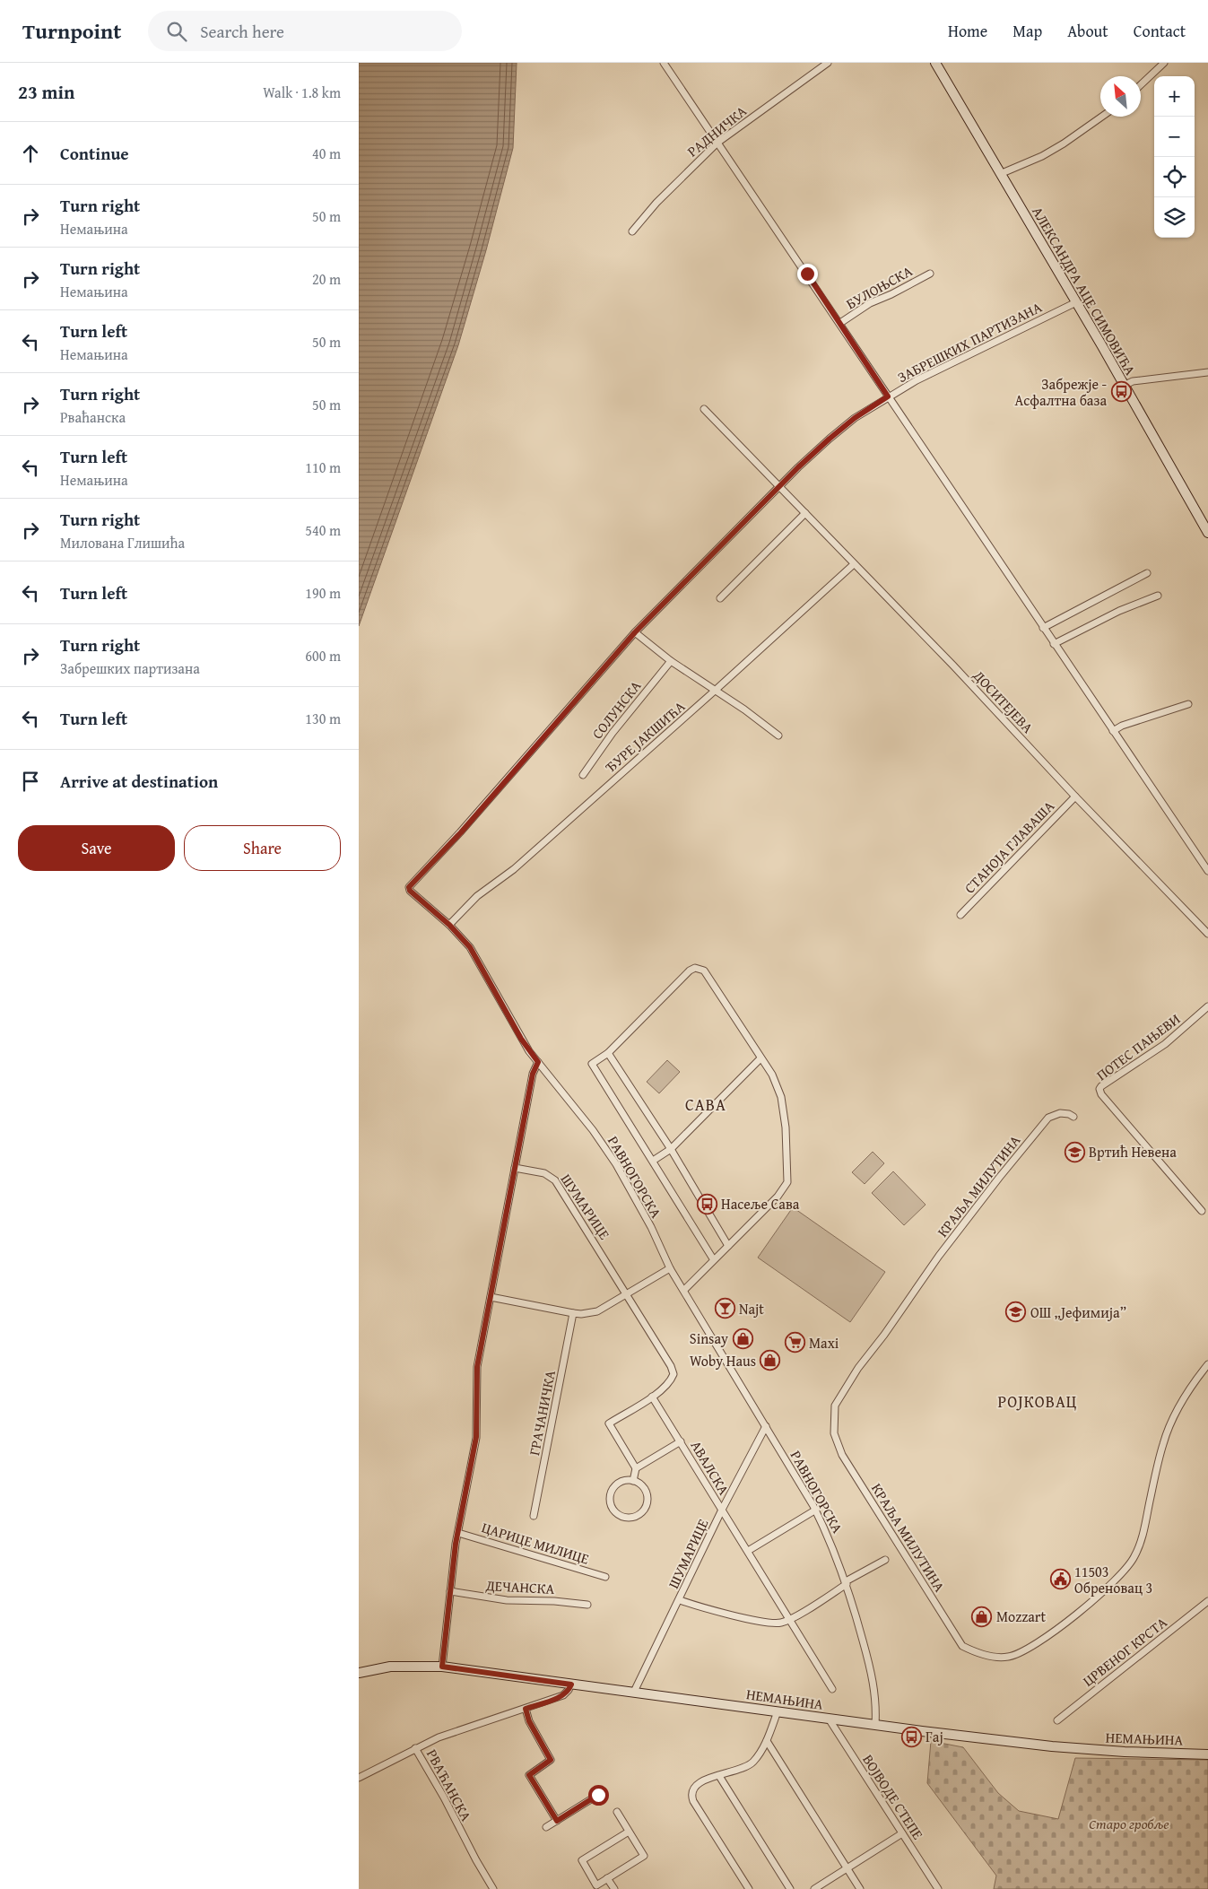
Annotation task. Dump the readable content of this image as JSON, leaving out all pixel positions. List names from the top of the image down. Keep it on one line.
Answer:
{"streets":{"street":["РАДНИЧКА","БУЛОЊСКА","АЛЕКСАНДРА АЦЕ СИМОВИЋА","ЗАБРЕШКИХ ПАРТИЗАНА","ДОСИТЕЈЕВА","СОЛУНСКА","ЂУРЕ ЈАКШИЋА","СТАНОЈА ГЛАВАША","ПОТЕС ПАЊЕВИ","РАВНОГОРСКА","КРАЉА МИЛУТИНА","ШУМАРИЦЕ","ГРАЧАНИЧКА","АВАЛСКА","ЦАРИЦЕ МИЛИЦЕ","ДЕЧАНСКА","ЦРВЕНОГ КРСТА","НЕМАЊИНА","РВАЋАНСКА","ВОЈВОДЕ СТЕПЕ"]},"crossings":[["АЛЕКСАНДРА АЦЕ СИМОВИЋА","ЗАБРЕШКИХ ПАРТИЗАНА"],["ЗАБРЕШКИХ ПАРТИЗАНА","ДОСИТЕЈЕВА"],["ЗАБРЕШКИХ ПАРТИЗАНА","РАВНОГОРСКА"],["ДОСИТЕЈЕВА","ЂУРЕ ЈАКШИЋА"],["ДОСИТЕЈЕВА","СТАНОЈА ГЛАВАША"],["ЂУРЕ ЈАКШИЋА","РАВНОГОРСКА"],["РАВНОГОРСКА","ШУМАРИЦЕ"],["РАВНОГОРСКА","НЕМАЊИНА"],["ШУМАРИЦЕ","АВАЛСКА"],["ШУМАРИЦЕ","НЕМАЊИНА"],["НЕМАЊИНА","РВАЋАНСКА"],["НЕМАЊИНА","ВОЈВОДЕ СТЕПЕ"]],"districts":["САВА","РОЈКОВАЦ"],"parks":["Старо гробље"],"places":{"bus stop":["Забрежје - Асфалтна база","Насеље Сава","Гај"],"school or university":["Вртић Невена","ОШ „Јефимија”"],"bar":["Najt"],"shop":["Sinsay","Woby Haus","Mozzart"],"supermarket":["Maxi"],"public building":["11503 Обреновац 3"]},"north":"top left","page":{"header":"Turnpoint","search":"Search here","nav":["Home","Map","About","Contact"],"heading":["23 min","Walk · 1.8 km"],"map_buttons":["+","−"],"list":[["Continue","40 m"],["Turn right","Немањина","50 m"],["Turn right","Немањина","20 m"],["Turn left","Немањина","50 m"],["Turn right","Рваћанска","50 m"],["Turn left","Немањина","110 m"],["Turn right","Милована Глишића","540 m"],["Turn left","190 m"],["Turn right","Забрешких партизана","600 m"],["Turn left","130 m"],"Arrive at destination"],"buttons":["Save","Share"]}}
